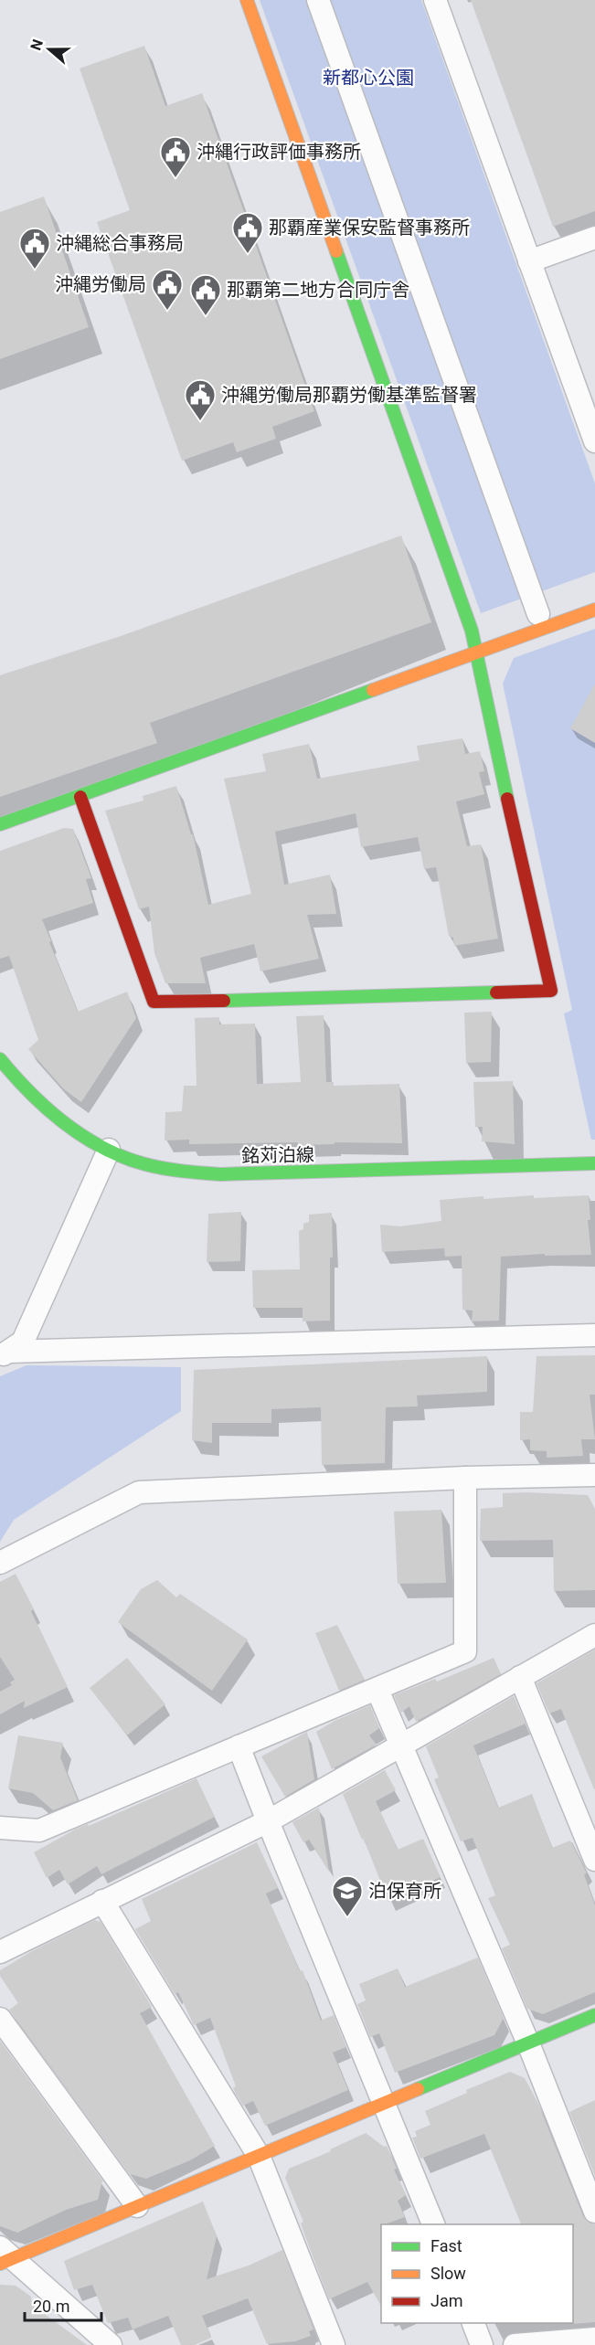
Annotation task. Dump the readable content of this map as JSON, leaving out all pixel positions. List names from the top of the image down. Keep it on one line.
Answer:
{"streets":{"street":["銘苅泊線"]},"parks":["新都心公園"],"places":{"public building":["沖縄行政評価事務所","那覇産業保安監督事務所","沖縄総合事務局","沖縄労働局","那覇第二地方合同庁舎","沖縄労働局那覇労働基準監督署"],"school or university":["泊保育所"]},"legend":["Fast","Slow","Jam"],"scale_bar":"20 m","north":"left"}
